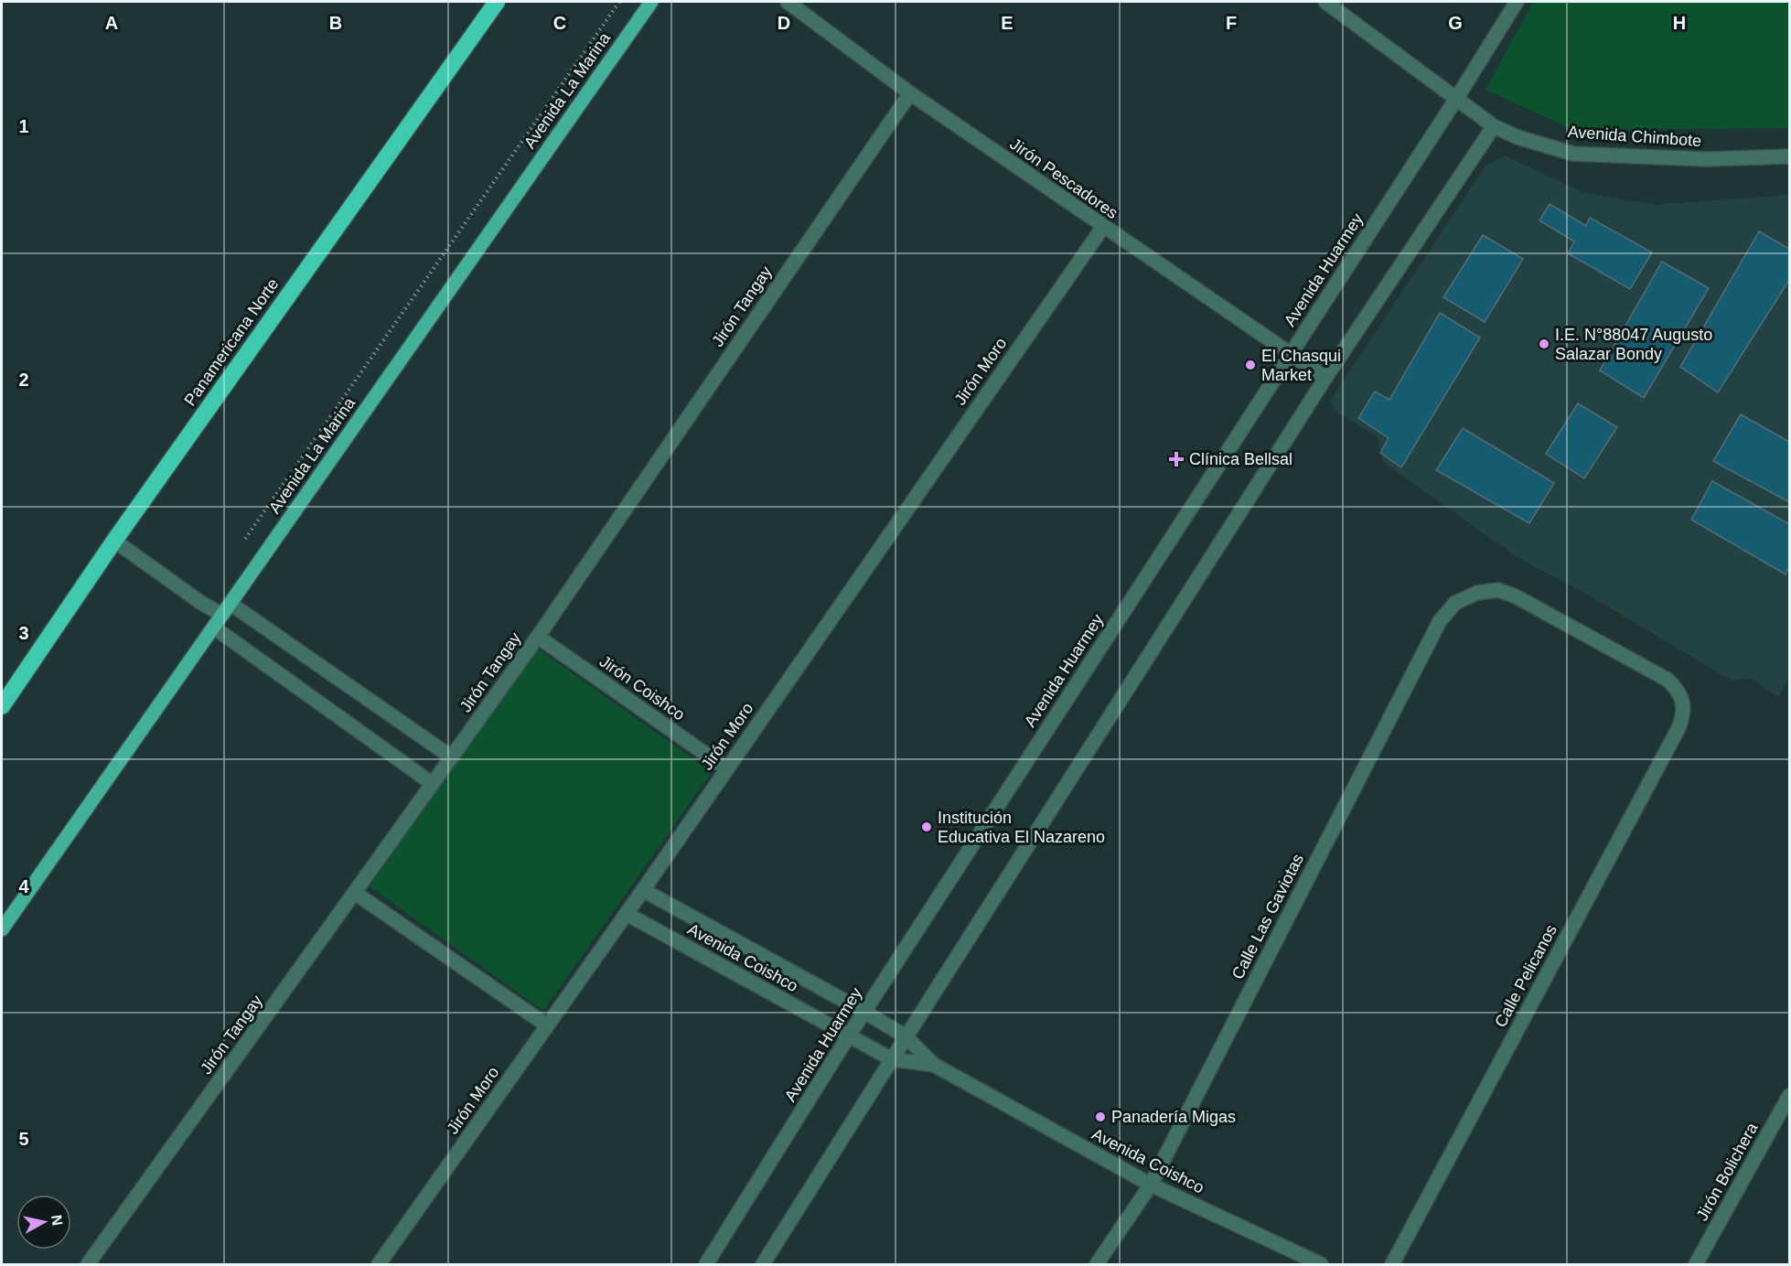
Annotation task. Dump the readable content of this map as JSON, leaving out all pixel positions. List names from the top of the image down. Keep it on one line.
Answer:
{"streets":{"highway":["Panamericana Norte"],"main road":["Avenida La Marina"],"street":["Avenida Chimbote","Jirón Pescadores","Avenida Huarmey","Jirón Tangay","Jirón Moro","Jirón Coishco","Calle Las Gaviotas","Avenida Coishco","Calle Pelicanos","Jirón Bolichera"]},"crossings":[["Avenida Chimbote","Avenida Huarmey"],["Jirón Pescadores","Avenida Huarmey"],["Jirón Pescadores","Jirón Tangay"],["Jirón Pescadores","Jirón Moro"],["Avenida Huarmey","Avenida Coishco"],["Jirón Tangay","Jirón Coishco"],["Jirón Moro","Jirón Coishco"],["Jirón Moro","Avenida Coishco"],["Calle Las Gaviotas","Avenida Coishco"],["Calle Las Gaviotas","Calle Pelicanos"]],"places":{"other":["I.E. N°88047 Augusto Salazar Bondy","El Chasqui Market","Institución Educativa El Nazareno","Panadería Migas"],"health":["Clínica Bellsal"]},"north":"right","grid":{"columns":["A","B","C","D","E","F","G","H"],"rows":["1","2","3","4","5"]}}
